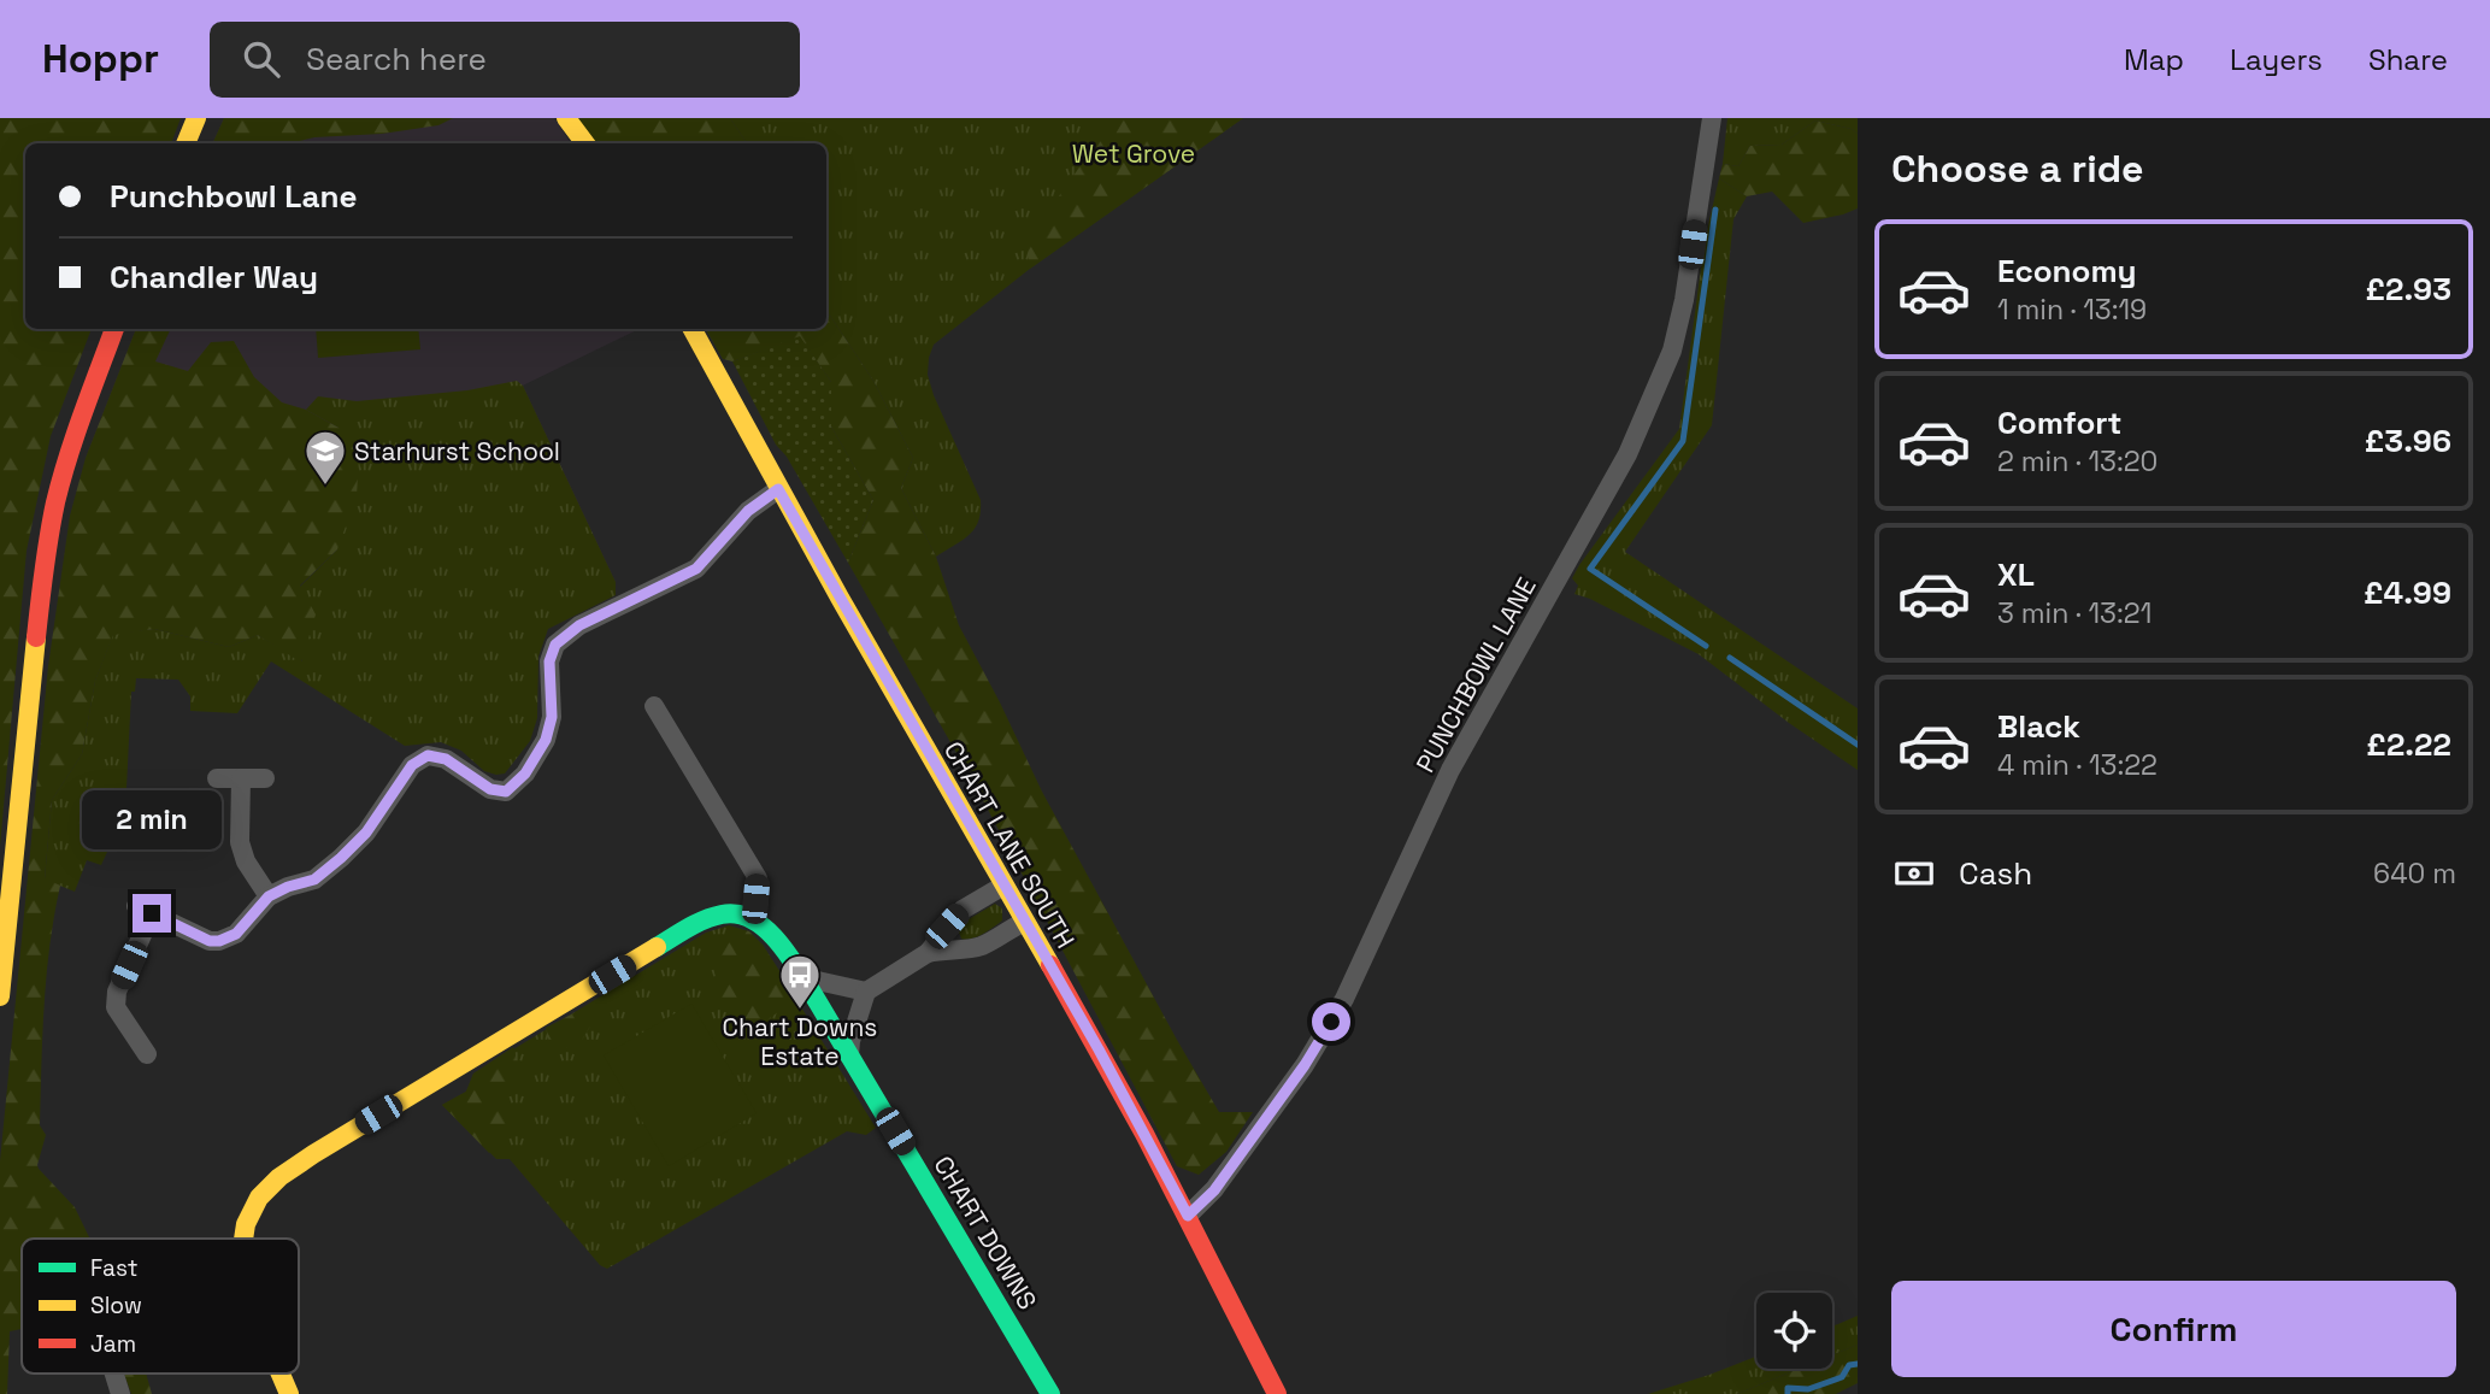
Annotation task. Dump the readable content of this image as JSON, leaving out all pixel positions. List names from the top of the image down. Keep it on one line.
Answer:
{"streets":{"main road":["CHART LANE SOUTH","CHART DOWNS"],"street":["PUNCHBOWL LANE"]},"crossings":[["PUNCHBOWL LANE","CHART LANE SOUTH"]],"parks":["Wet Grove"],"places":{"school or university":["Starhurst School"],"bus stop":["Chart Downs Estate"]},"legend":["Fast","Slow","Jam"],"page":{"header":"Hoppr","search":"Search here","nav":["Map","Layers","Share"],"heading":"Choose a ride","banner":["Punchbowl Lane","Chandler Way"],"list":[{"name":"Economy","note":"1 min · 13:19","value":"£2.93"},{"name":"Comfort","note":"2 min · 13:20","value":"£3.96"},{"name":"XL","note":"3 min · 13:21","value":"£4.99"},{"name":"Black","note":"4 min · 13:22","value":"£2.22"}],"bubble":"2 min","pay":["Cash","640 m"],"buttons":"Confirm"}}
